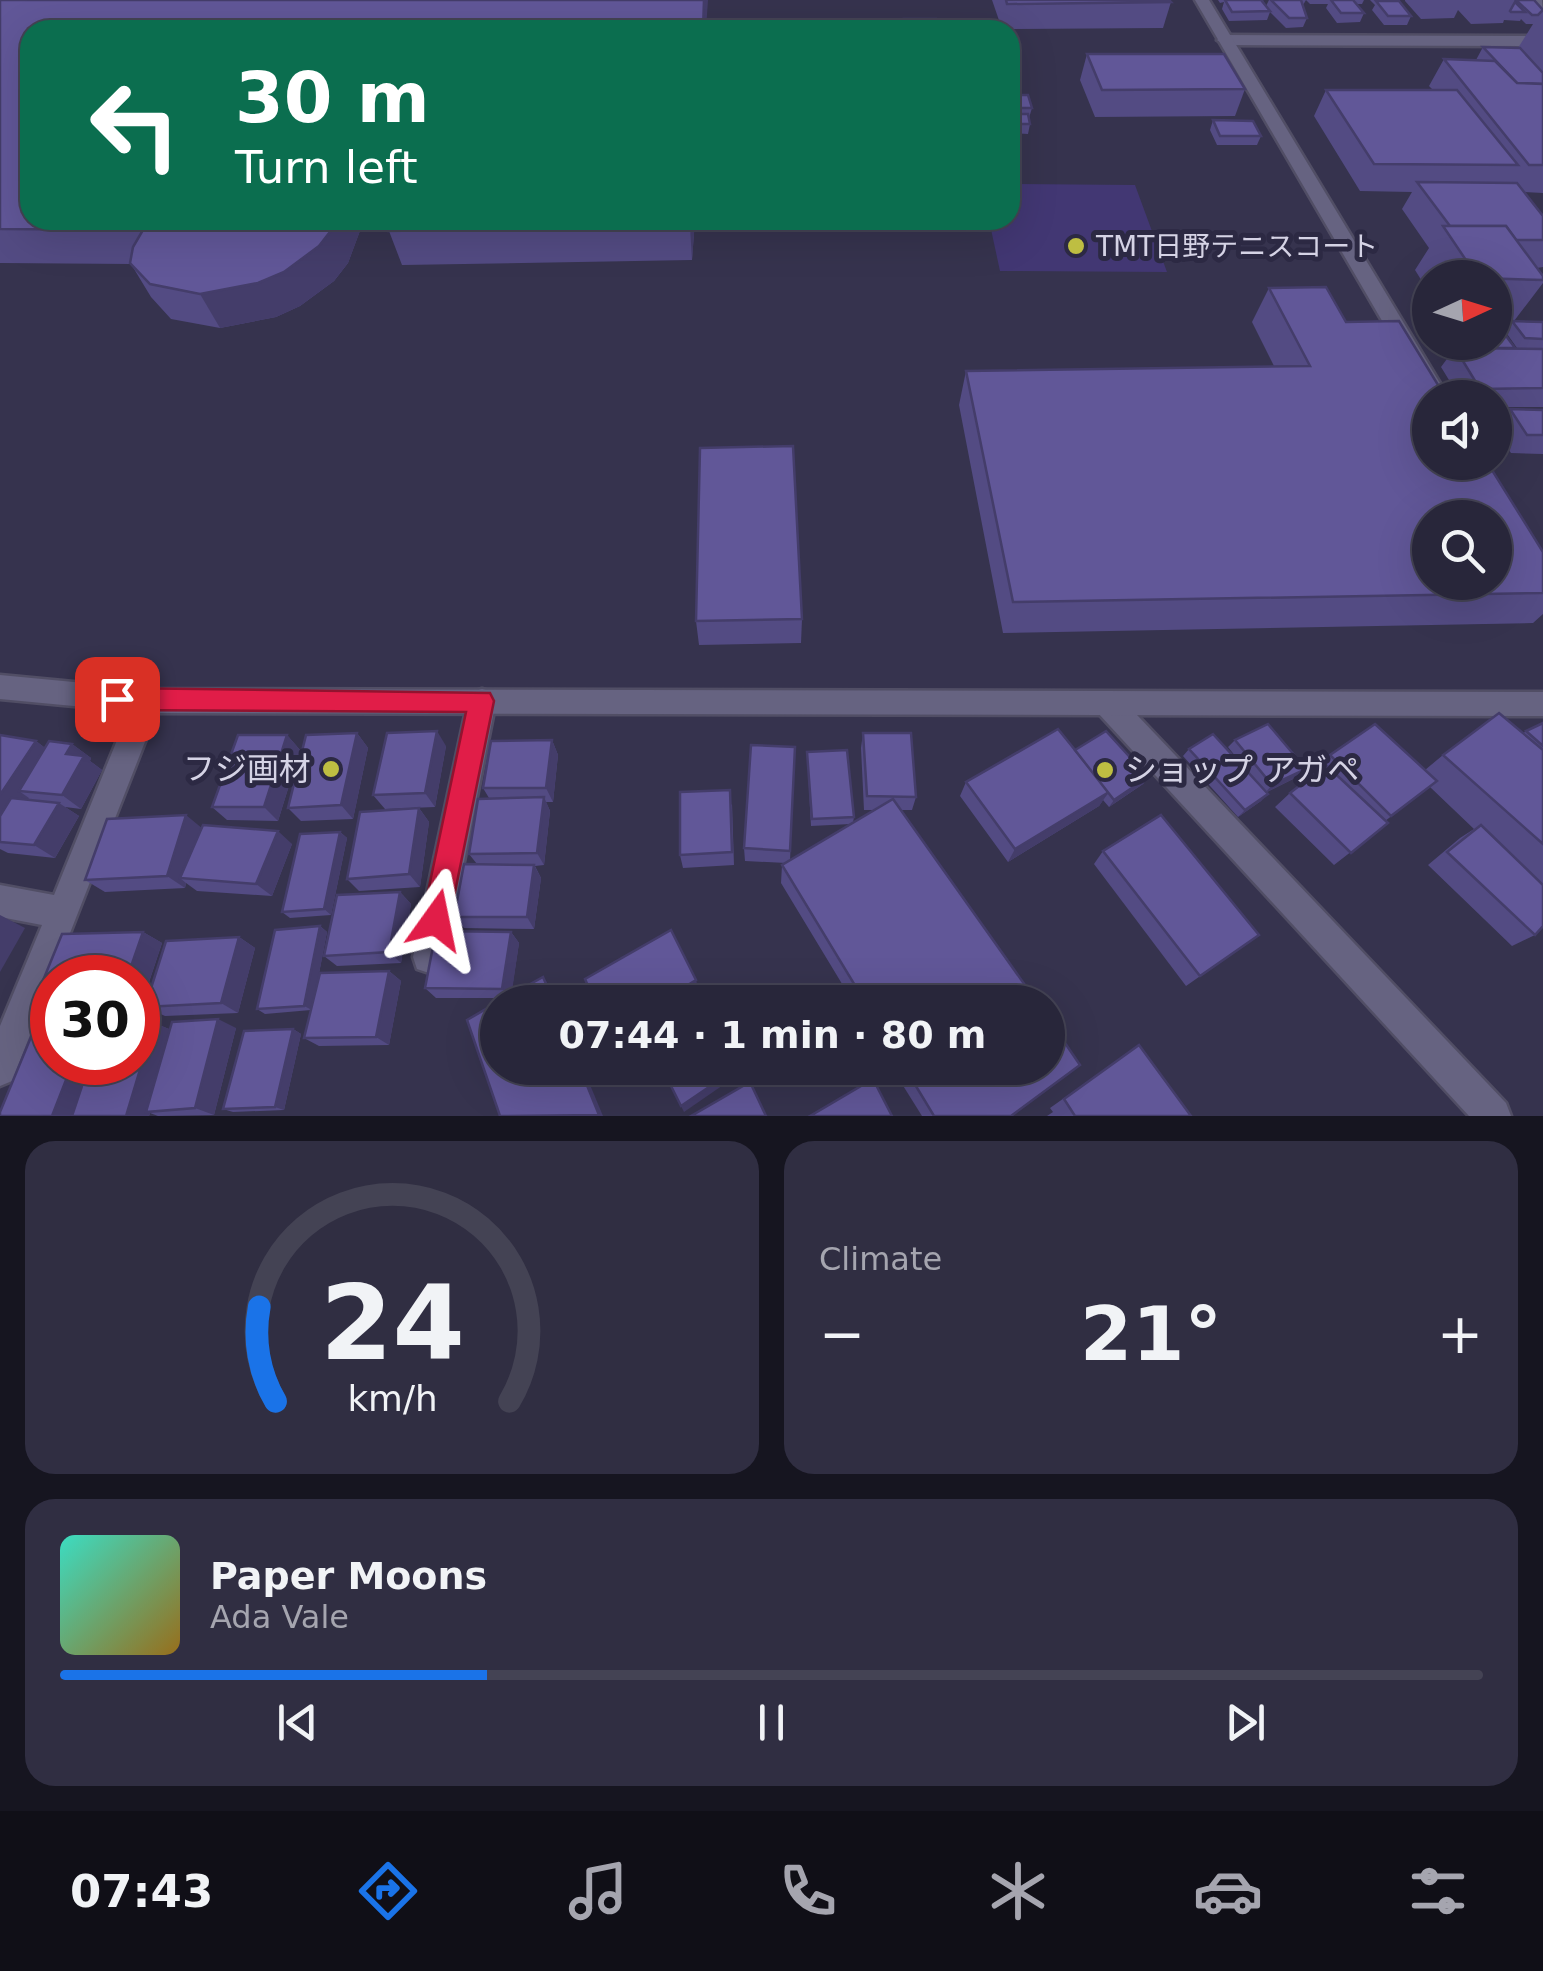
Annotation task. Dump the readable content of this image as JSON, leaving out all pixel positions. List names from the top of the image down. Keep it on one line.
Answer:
{"places":["TMT日野テニスコート","フジ画材","ショップ アガペ"],"north":"right","page":{"turn":["30 m","Turn left"],"limit":"30","trip":"07:44 · 1 min · 80 m","tile":"Climate","heat":["−","21°","+"],"song":["Paper Moons","Ada Vale"],"tabs":"07:43","gauge":["24","km/h"]}}
